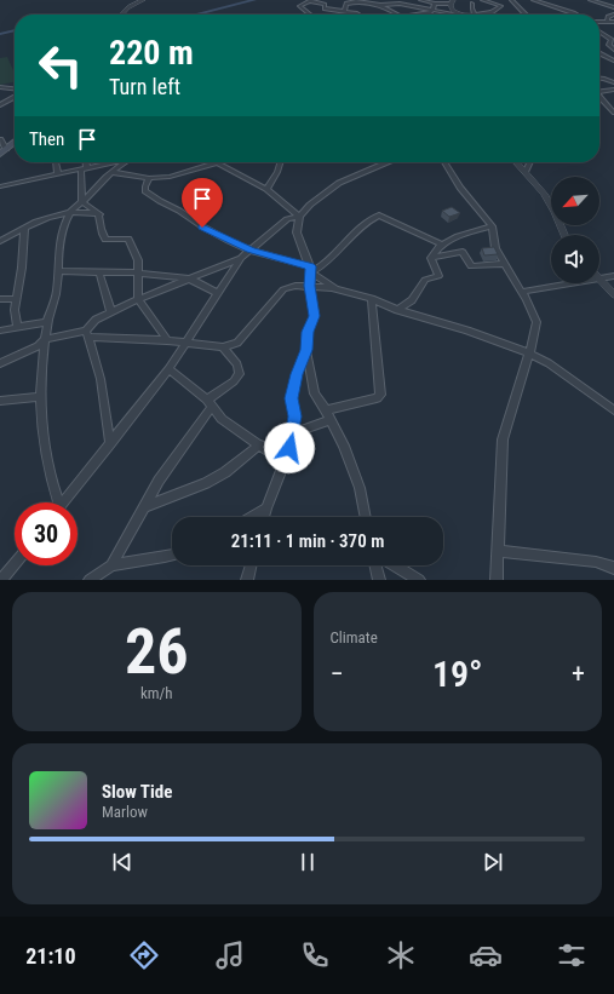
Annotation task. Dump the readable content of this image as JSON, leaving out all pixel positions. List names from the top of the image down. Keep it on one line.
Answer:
{"north":"bottom left","page":{"turn":["220 m","Turn left"],"then":"Then","limit":"30","trip":"21:11 · 1 min · 370 m","tile":[["26","km/h"],"Climate"],"heat":["−","19°","+"],"song":["Slow Tide","Marlow"],"tabs":"21:10"}}
